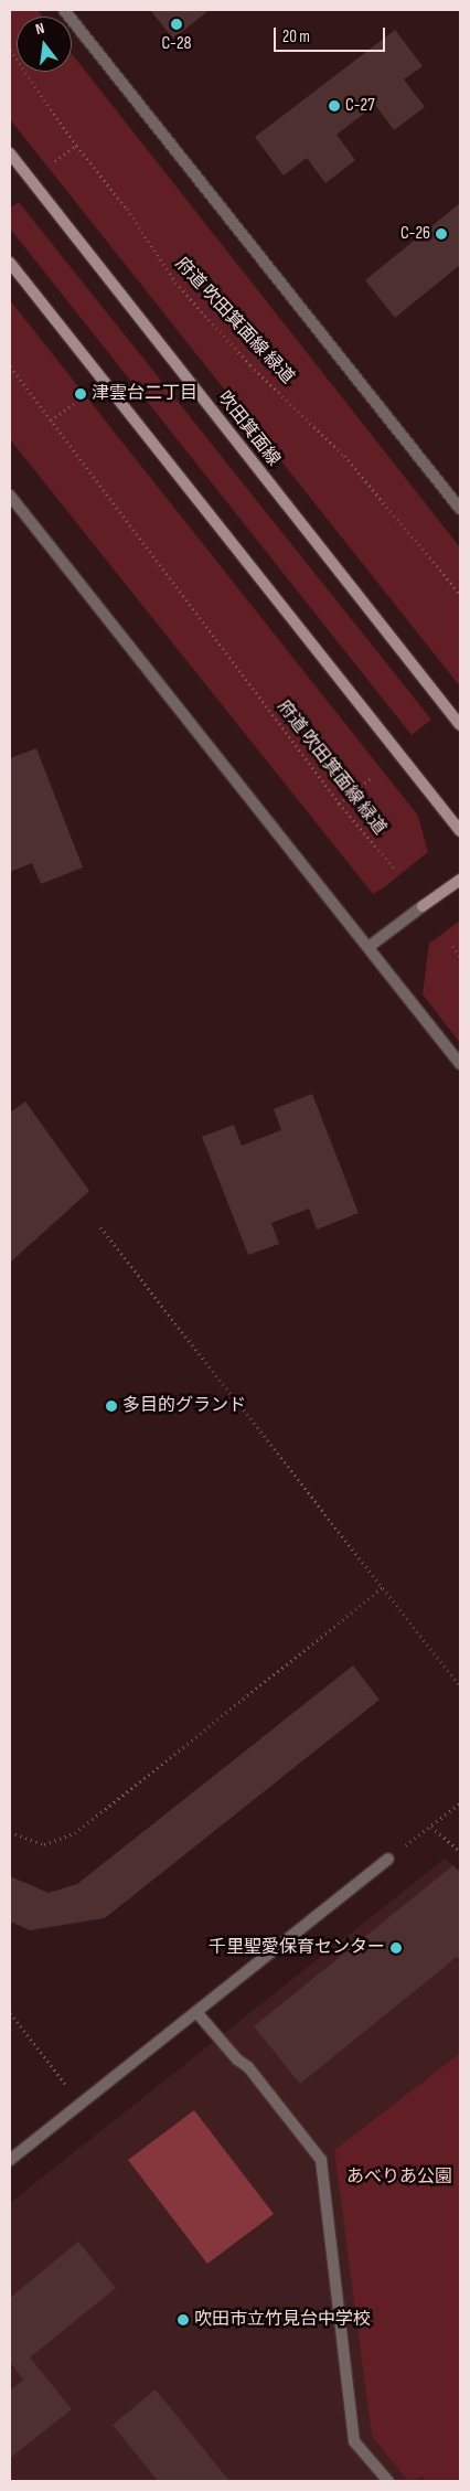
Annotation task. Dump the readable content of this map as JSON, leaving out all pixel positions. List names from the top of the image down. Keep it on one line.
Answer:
{"streets":{"main road":["吹田箕面線"],"path":["府道 吹田箕面線 緑道"]},"parks":["あべりあ公園"],"places":["C-28","C-27","C-26","津雲台二丁目","多目的グランド","千里聖愛保育センター","吹田市立竹見台中学校"],"scale_bar":"20 m","north":"top"}
